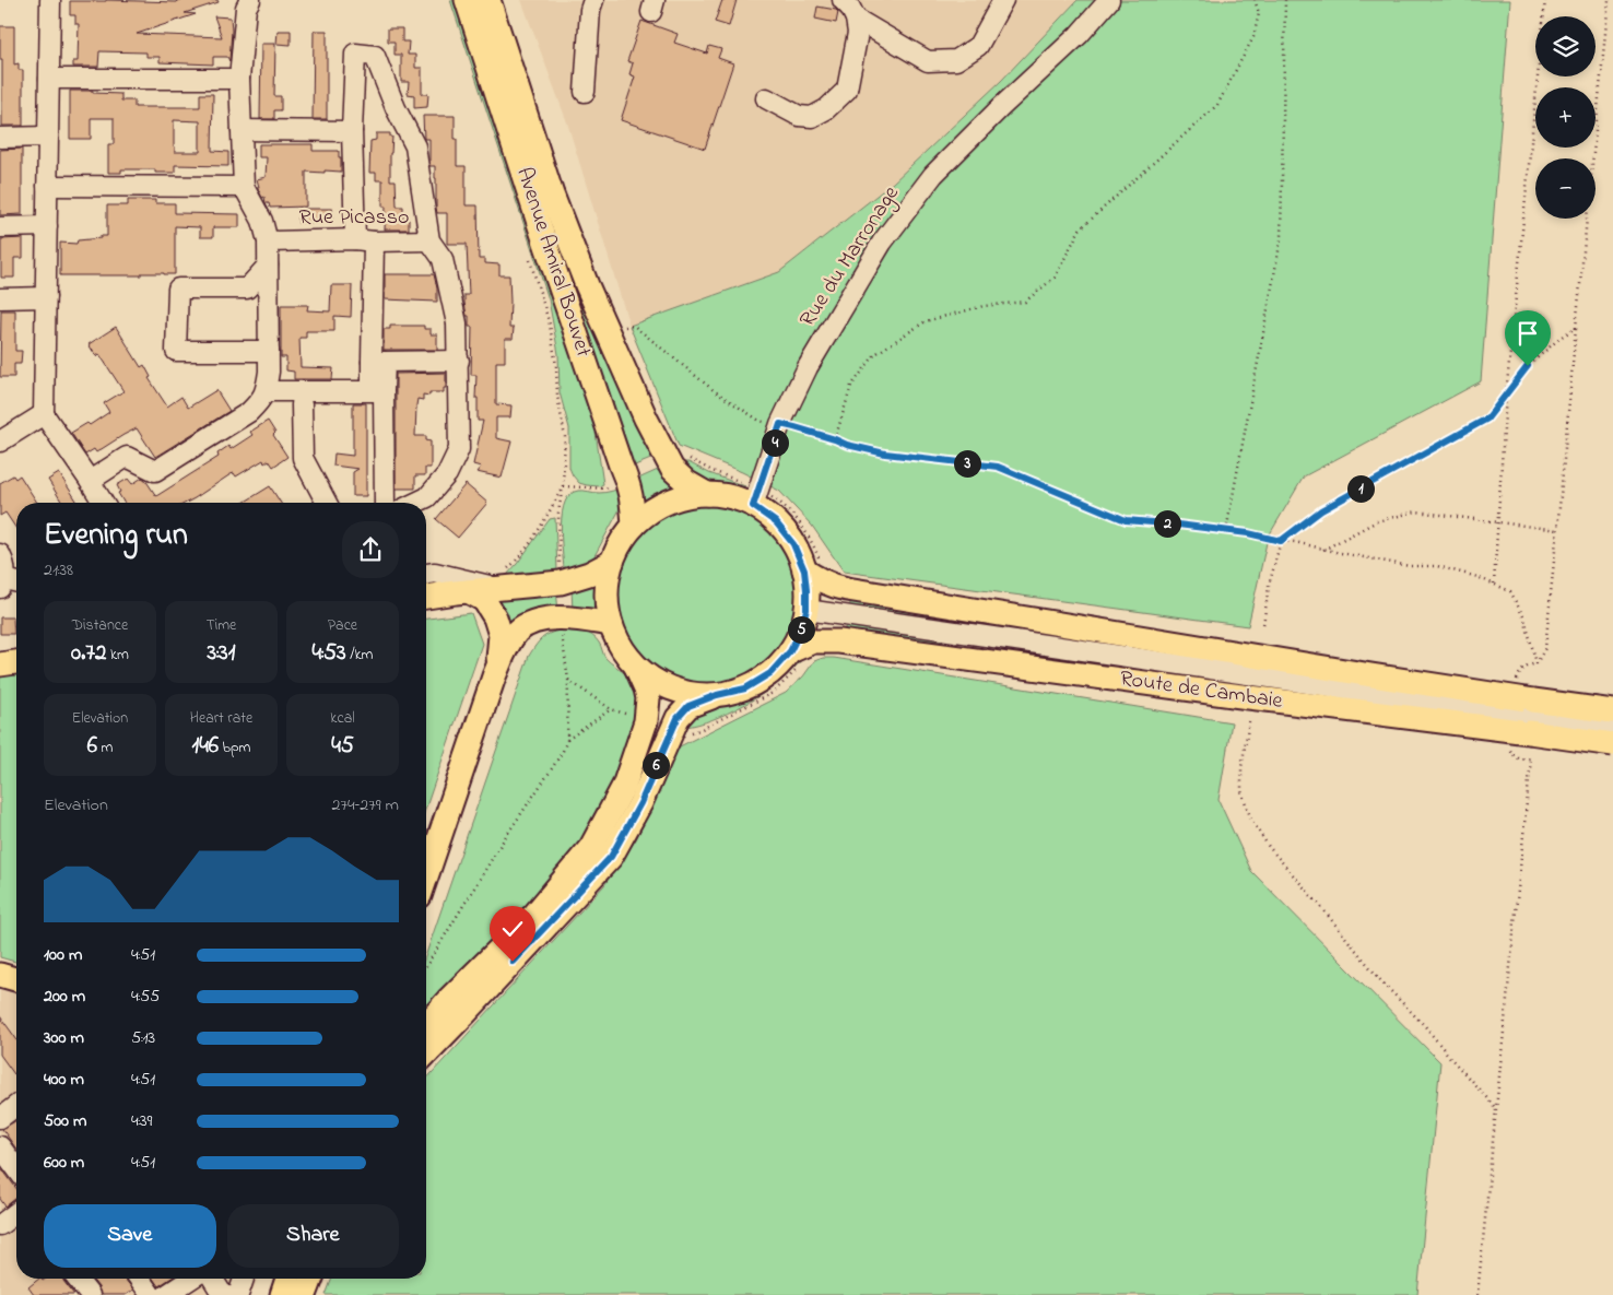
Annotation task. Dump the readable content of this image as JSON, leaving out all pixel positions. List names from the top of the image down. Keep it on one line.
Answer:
{"streets":{"main road":["Avenue Amiral Bouvet","Route de Cambaie"],"street":["Rue Picasso","Rue du Marronage"]},"page":{"map_buttons":["+","−"],"pins":["4","3","1","2","5","6"],"heading":["Evening run","21:38"],"stats":[["Distance","0.72 km"],["Time","3:31"],["Pace","4:53 /km"],["Elevation","6 m"],["Heart rate","146 bpm"],["kcal","45"]],"chart":["Elevation","274–279 m"],"list":[{"name":"100 m","note":"4:51"},{"name":"200 m","note":"4:55"},{"name":"300 m","note":"5:13"},{"name":"400 m","note":"4:51"},{"name":"500 m","note":"4:39"},{"name":"600 m","note":"4:51"}],"buttons":["Save","Share"]}}
